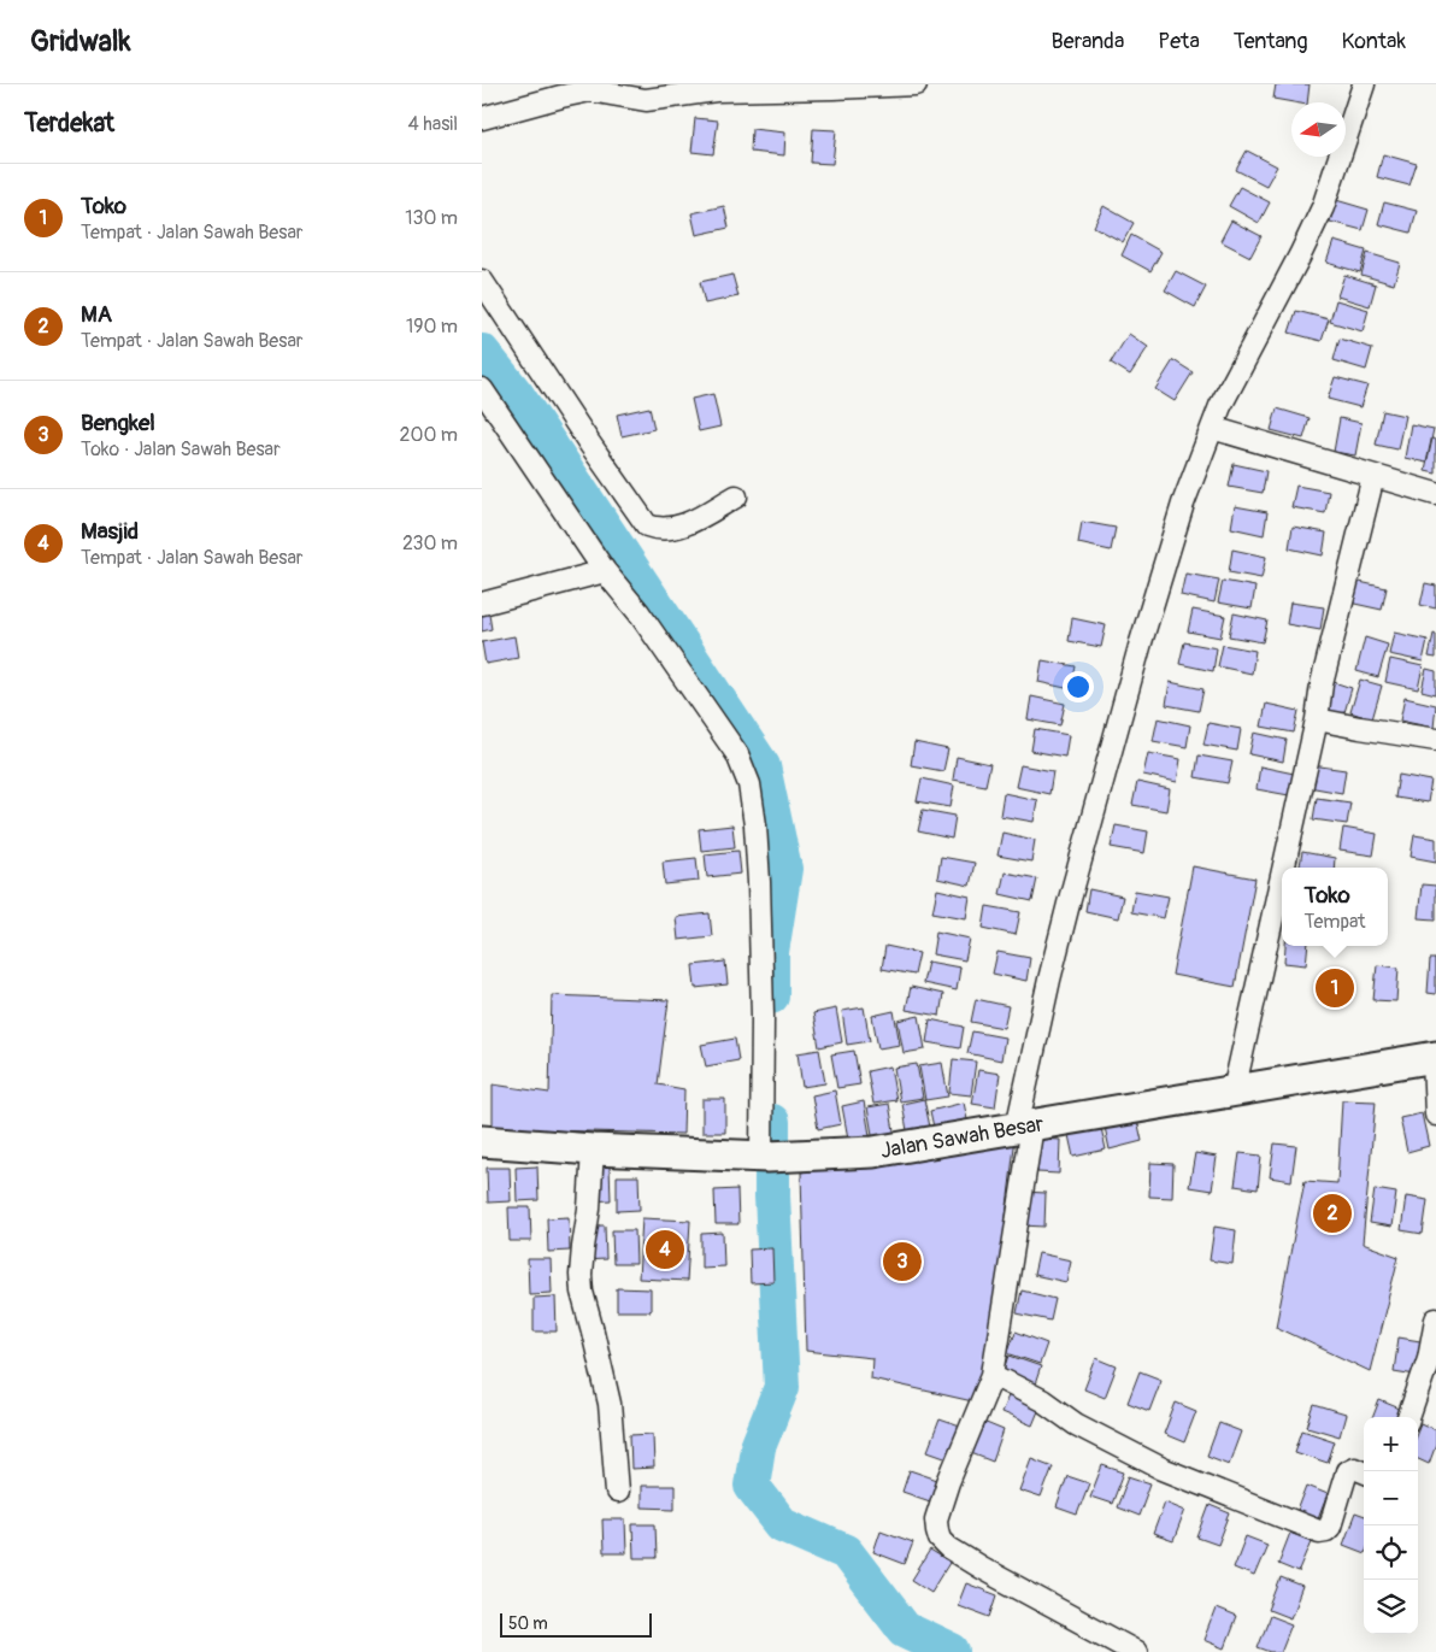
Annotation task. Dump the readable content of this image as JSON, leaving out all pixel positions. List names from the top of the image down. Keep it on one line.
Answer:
{"streets":{"main road":["Jalan Sawah Besar"]},"scale_bar":"50 m","north":"left","page":{"header":"Gridwalk","nav":["Beranda","Peta","Tentang","Kontak"],"heading":["Terdekat","4 hasil"],"list":[{"mark":"1","name":"Toko","note":"Tempat · Jalan Sawah Besar","value":"130 m"},{"mark":"2","name":"MA","note":"Tempat · Jalan Sawah Besar","value":"190 m"},{"mark":"3","name":"Bengkel","note":"Toko · Jalan Sawah Besar","value":"200 m"},{"mark":"4","name":"Masjid","note":"Tempat · Jalan Sawah Besar","value":"230 m"}],"popup":["Toko","Tempat"],"pins":["1","2","4","3"],"map_buttons":["+","−"],"scale":"50 m"}}
